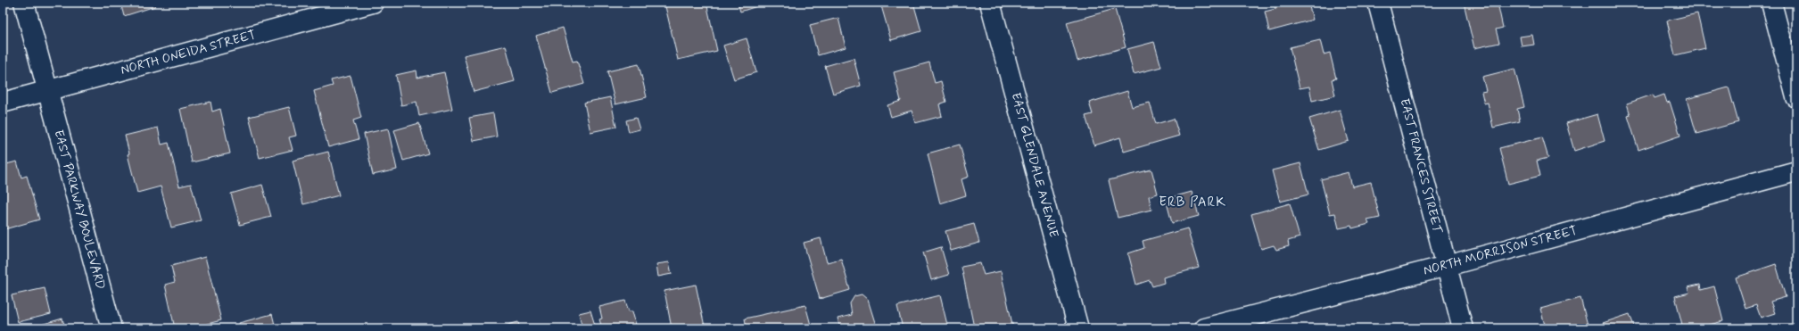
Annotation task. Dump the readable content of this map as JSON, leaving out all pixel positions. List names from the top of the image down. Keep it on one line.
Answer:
{"streets":{"street":["NORTH ONEIDA STREET","EAST GLENDALE AVENUE","EAST FRANCES STREET","EAST PARKWAY BOULEVARD","NORTH MORRISON STREET"]},"crossings":[["NORTH ONEIDA STREET","EAST PARKWAY BOULEVARD"],["EAST FRANCES STREET","NORTH MORRISON STREET"]],"districts":["ERB PARK"]}
